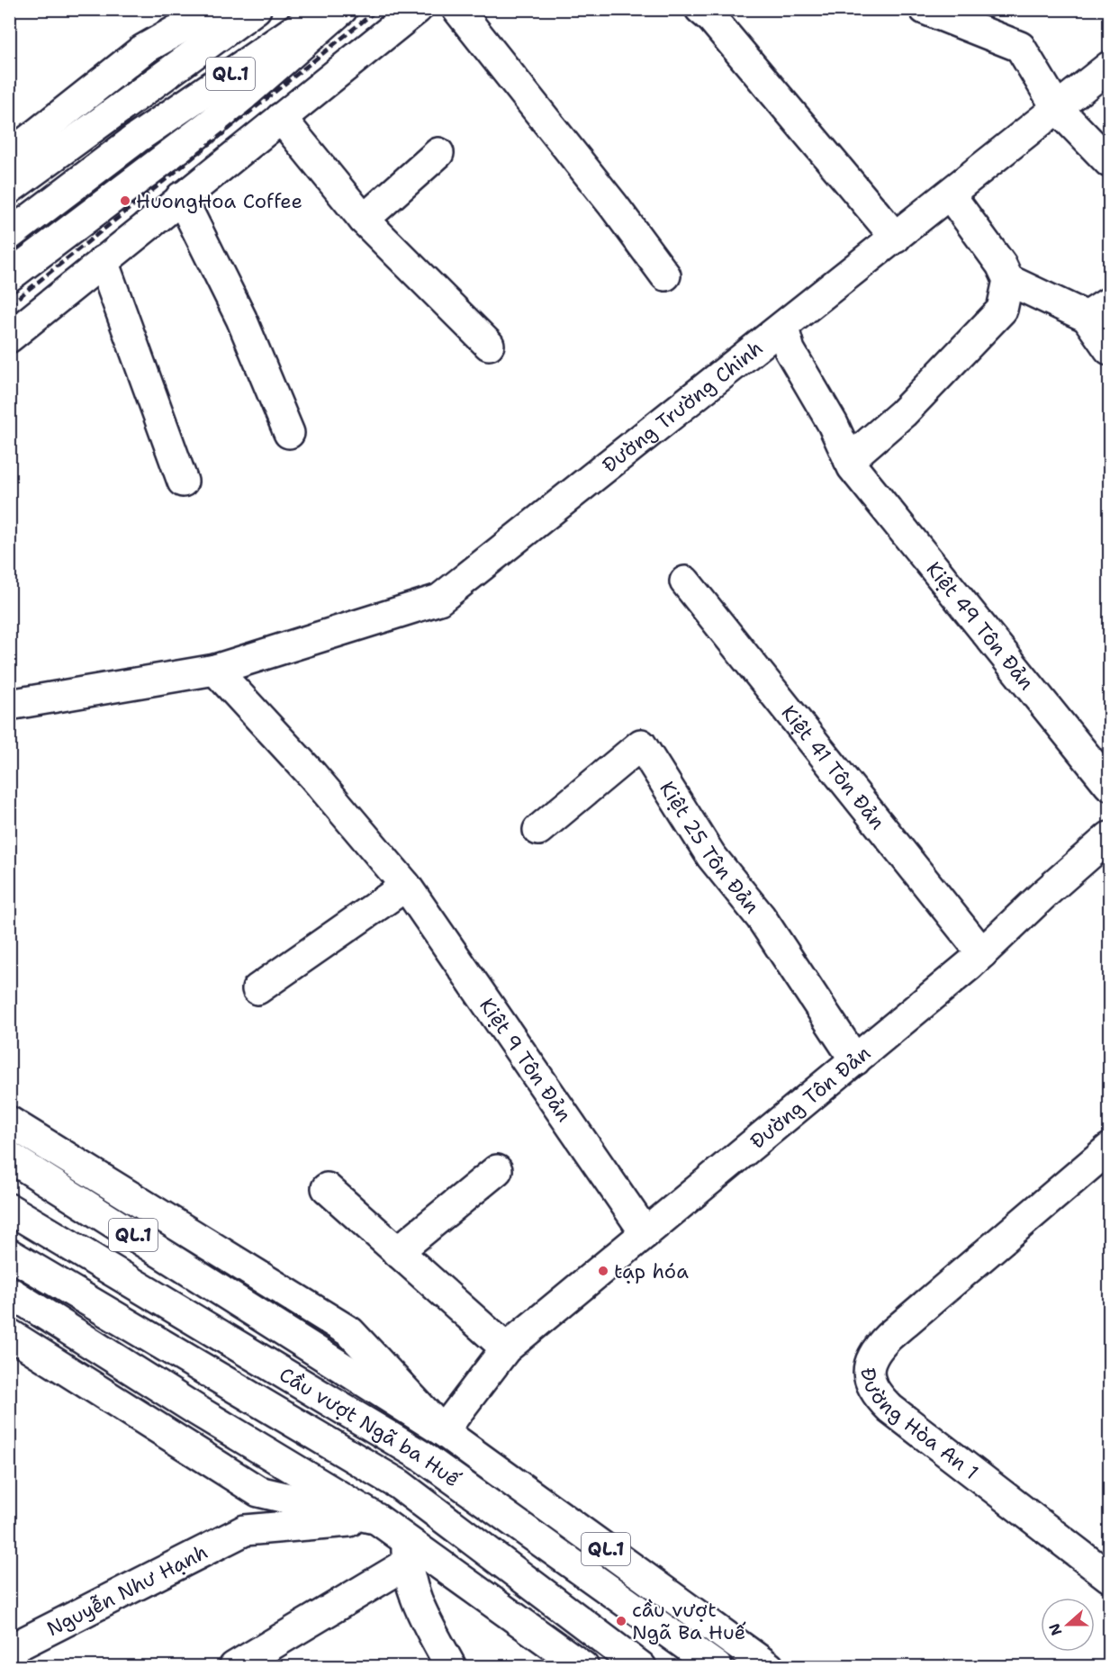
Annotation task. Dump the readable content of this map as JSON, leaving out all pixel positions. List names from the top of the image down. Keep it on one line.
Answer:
{"streets":{"main road":["QL.1","Đường Trường Chinh","Kiệt 49 Tôn Đản","Kiệt 41 Tôn Đản","Kiệt 25 Tôn Đản","Kiệt 9 Tôn Đản","Đường Tôn Đản","Đường Hòa An 1","Cầu vượt Ngã ba Huế","Nguyễn Như Hạnh"]},"crossings":[["QL.1","Đường Tôn Đản"],["QL.1","Cầu vượt Ngã ba Huế"],["Đường Trường Chinh","Kiệt 49 Tôn Đản"],["Đường Trường Chinh","Kiệt 9 Tôn Đản"],["Kiệt 41 Tôn Đản","Đường Tôn Đản"],["Kiệt 25 Tôn Đản","Đường Tôn Đản"],["Kiệt 9 Tôn Đản","Đường Tôn Đản"],["Đường Tôn Đản","Cầu vượt Ngã ba Huế"]],"places":["HuongHoa Coffee","tạp hóa","cầu vượt Ngã Ba Huế"],"north":"left"}
